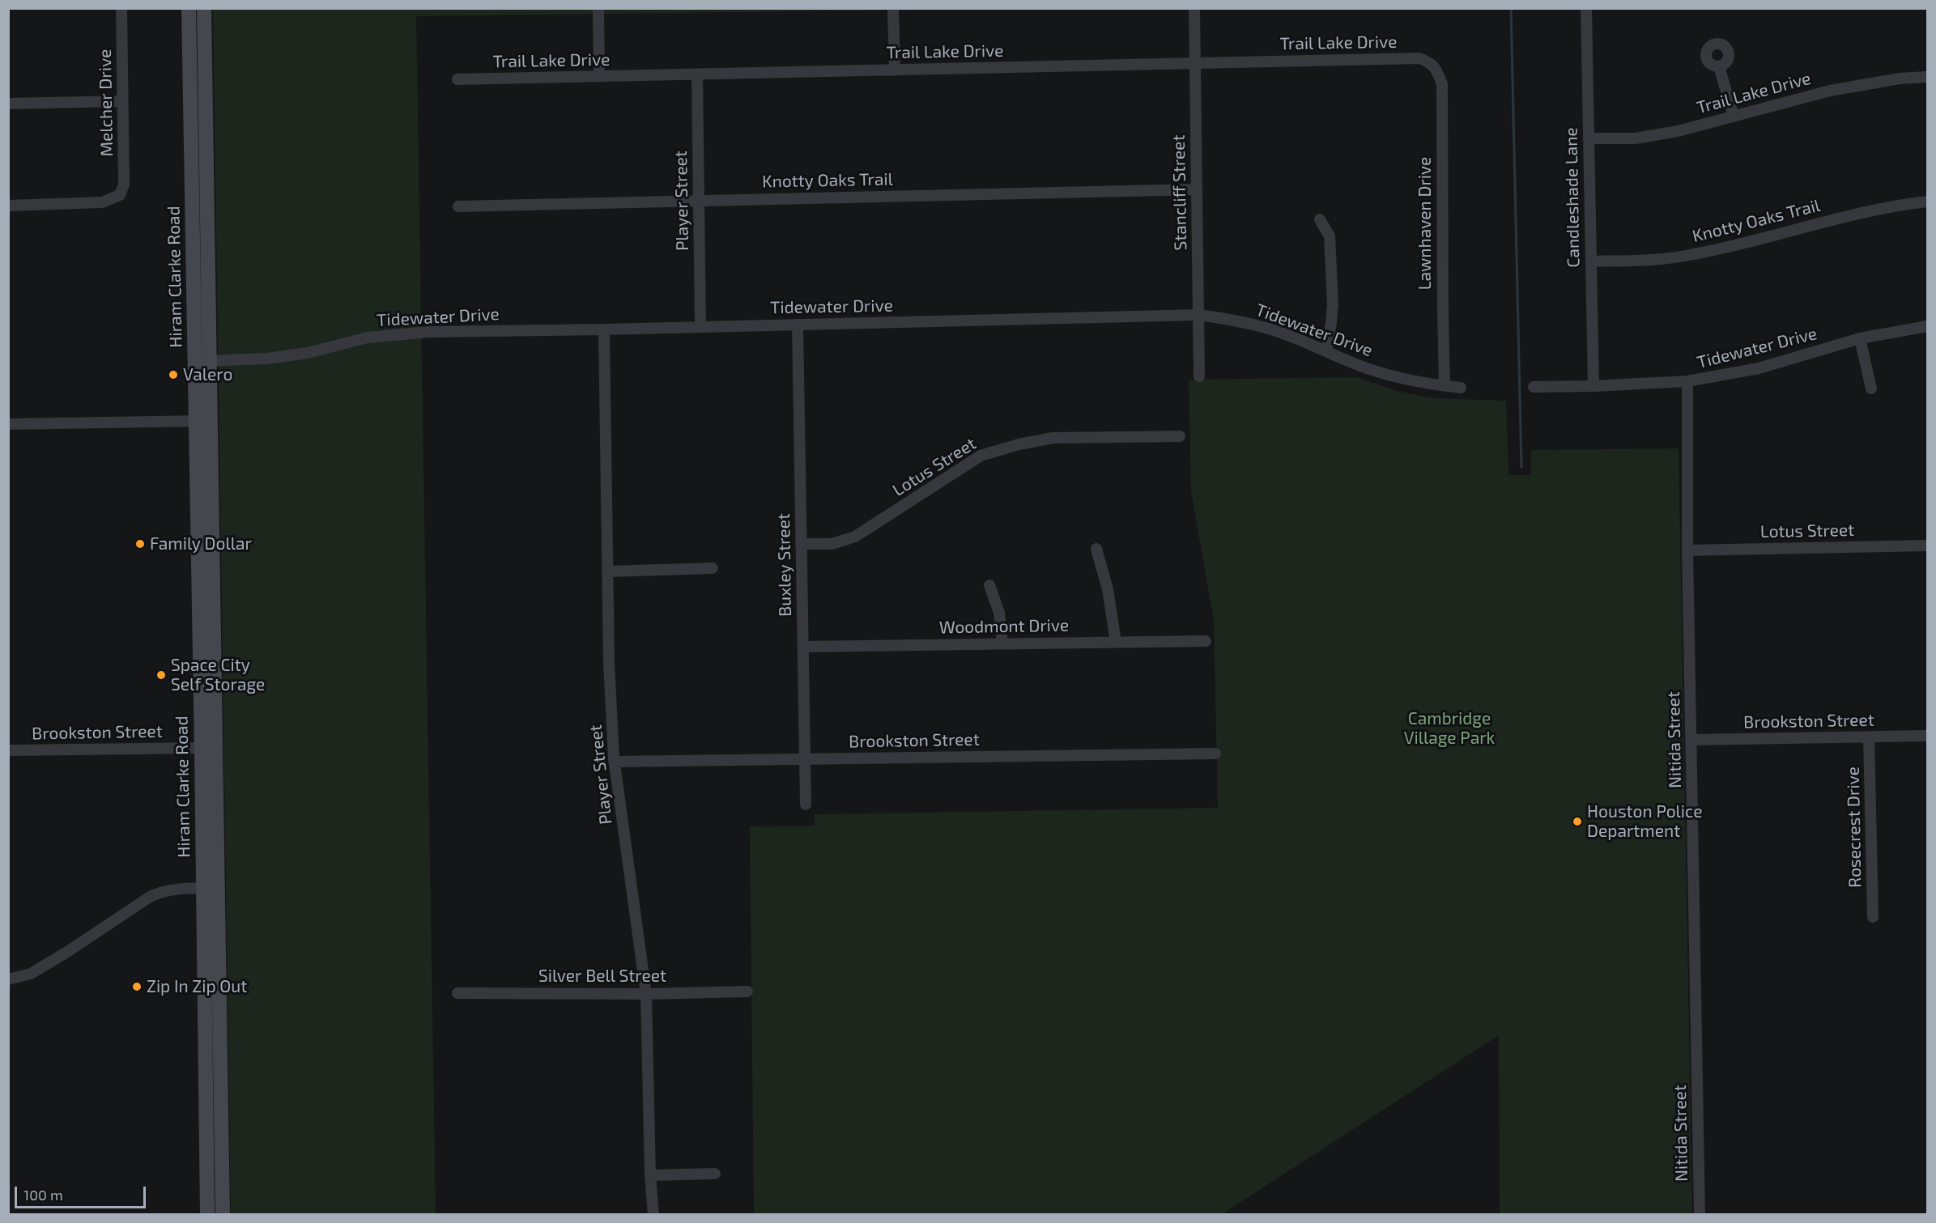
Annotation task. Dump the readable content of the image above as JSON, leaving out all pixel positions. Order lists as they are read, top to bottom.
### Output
{
  "streets": {
    "main road": ["Hiram Clarke Road"],
    "street": [
      "Trail Lake Drive",
      "Melcher Drive",
      "Knotty Oaks Trail",
      "Stancliff Street",
      "Candleshade Lane",
      "Player Street",
      "Lawnhaven Drive",
      "Tidewater Drive",
      "Lotus Street",
      "Buxley Street",
      "Woodmont Drive",
      "Brookston Street",
      "Nitida Street",
      "Rosecrest Drive",
      "Silver Bell Street"
    ]
  },
  "crossings": [
    ["Trail Lake Drive", "Stancliff Street"],
    ["Trail Lake Drive", "Candleshade Lane"],
    ["Trail Lake Drive", "Player Street"],
    ["Trail Lake Drive", "Lawnhaven Drive"],
    ["Knotty Oaks Trail", "Stancliff Street"],
    ["Knotty Oaks Trail", "Candleshade Lane"],
    ["Knotty Oaks Trail", "Player Street"],
    ["Stancliff Street", "Tidewater Drive"],
    ["Candleshade Lane", "Tidewater Drive"],
    ["Player Street", "Tidewater Drive"],
    ["Player Street", "Brookston Street"],
    ["Player Street", "Silver Bell Street"],
    ["Lawnhaven Drive", "Tidewater Drive"],
    ["Hiram Clarke Road", "Tidewater Drive"],
    ["Hiram Clarke Road", "Brookston Street"],
    ["Tidewater Drive", "Buxley Street"],
    ["Tidewater Drive", "Nitida Street"],
    ["Lotus Street", "Buxley Street"],
    ["Lotus Street", "Nitida Street"],
    ["Buxley Street", "Woodmont Drive"],
    ["Buxley Street", "Brookston Street"],
    ["Brookston Street", "Nitida Street"],
    ["Brookston Street", "Rosecrest Drive"]
  ],
  "parks": ["Cambridge Village Park"],
  "places": [
    "Valero",
    "Family Dollar",
    "Space City Self Storage",
    "Houston Police Department",
    "Zip In Zip Out"
  ],
  "scale_bar": "100 m"
}
